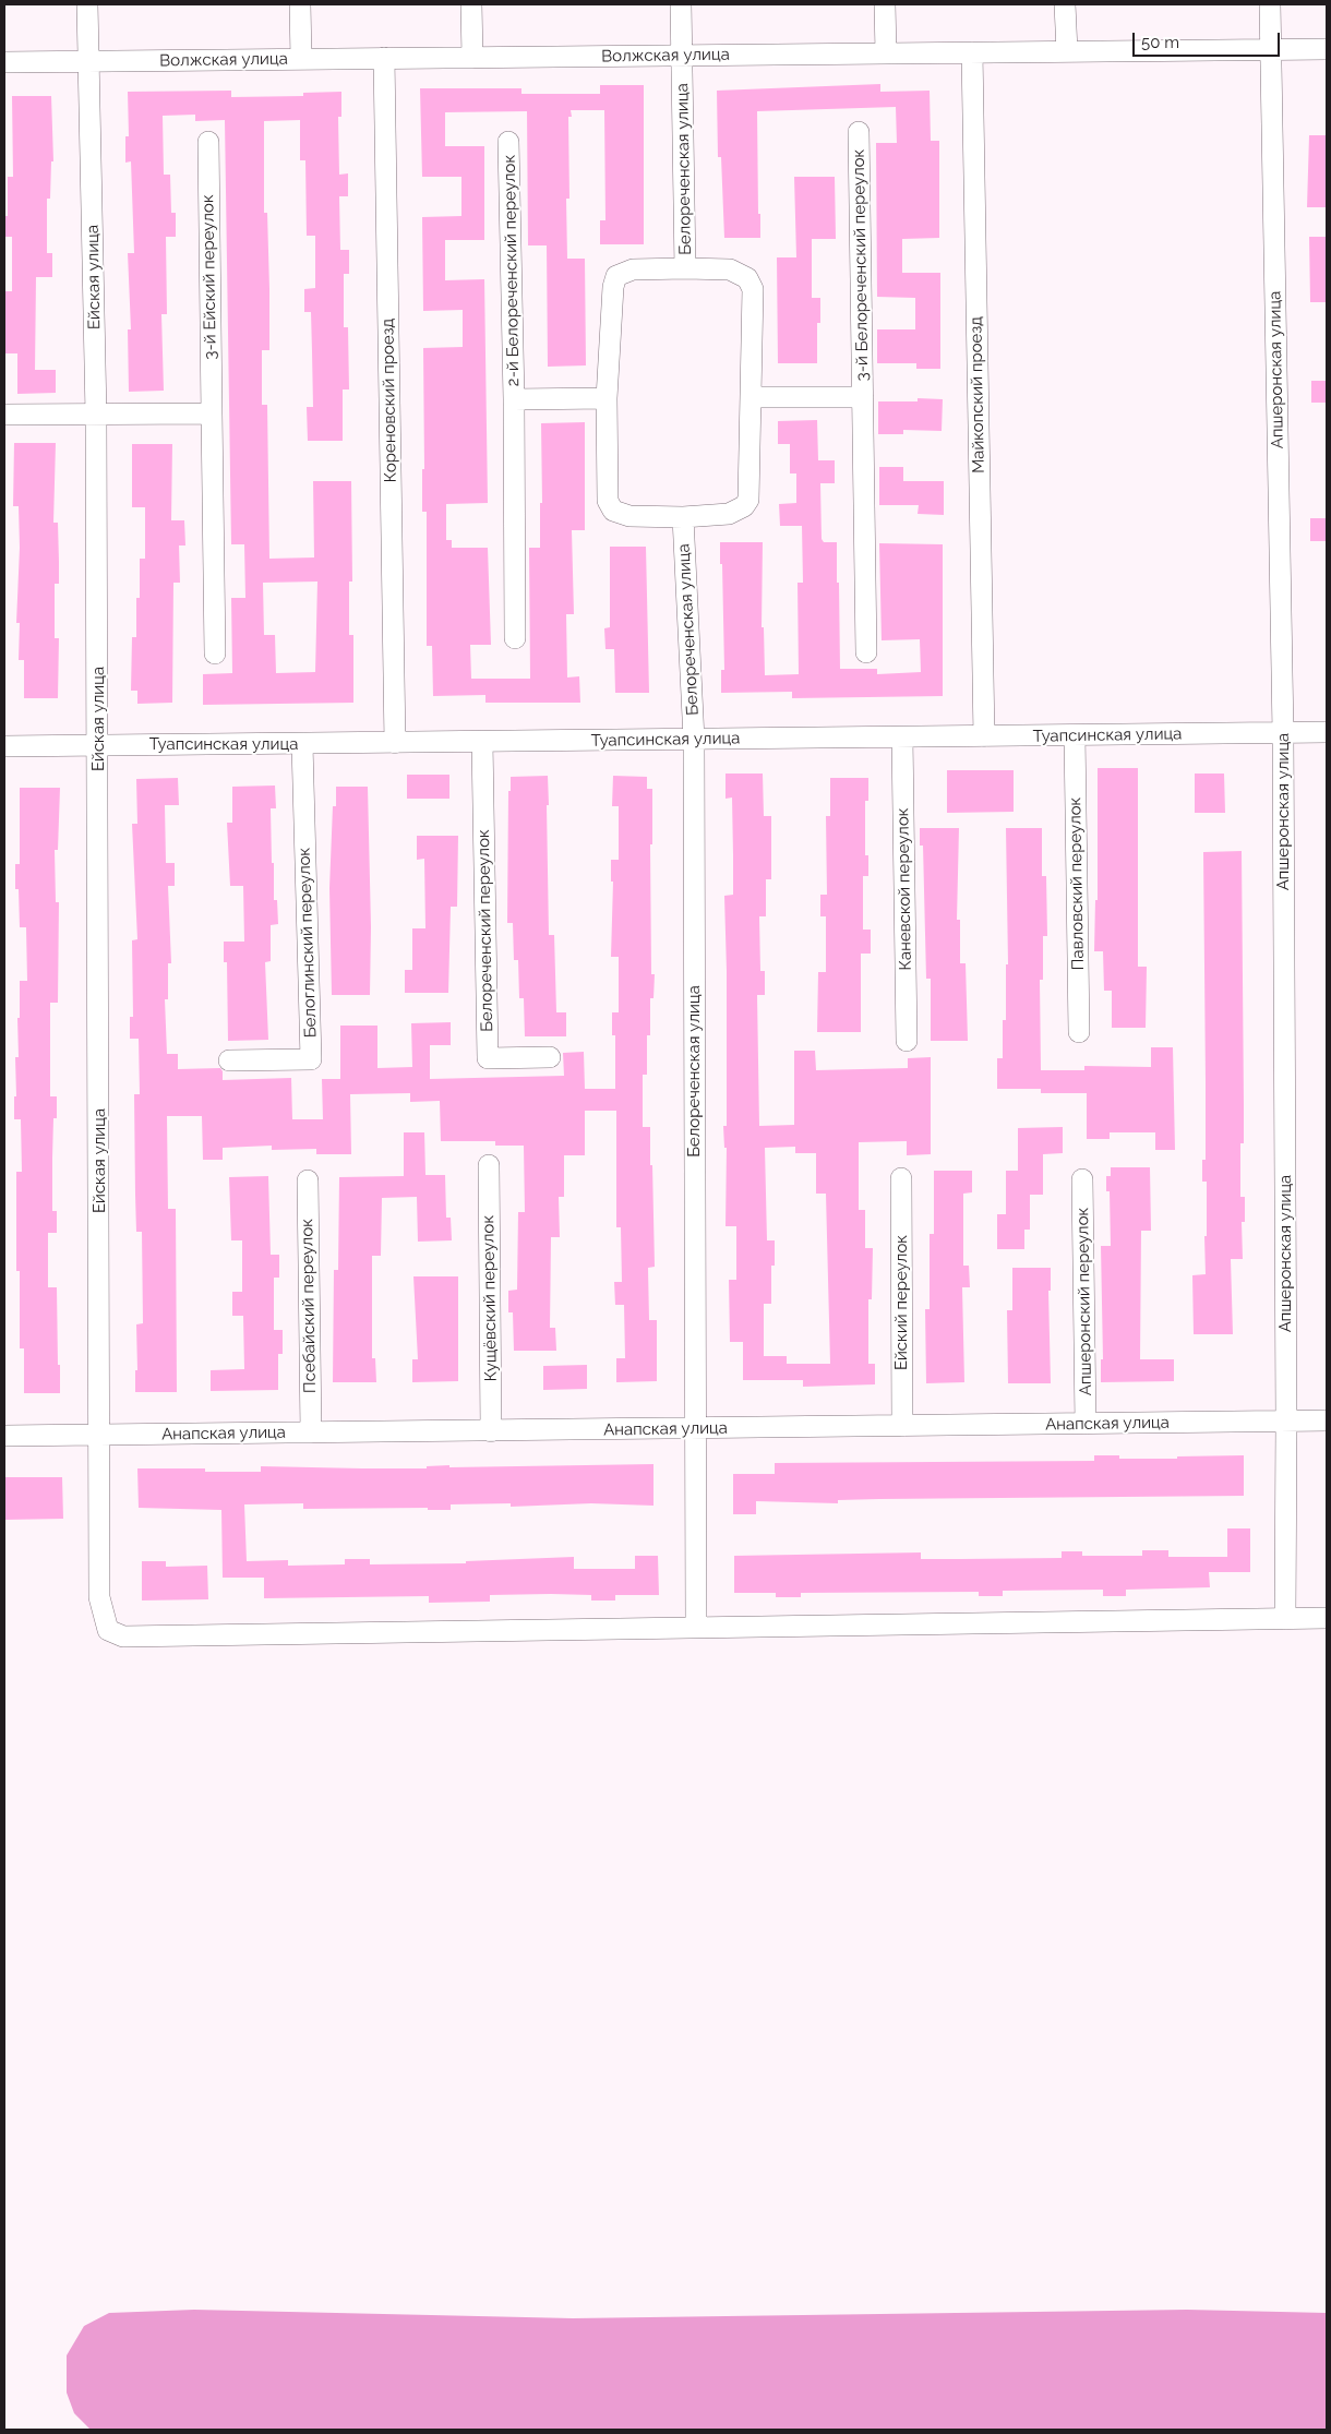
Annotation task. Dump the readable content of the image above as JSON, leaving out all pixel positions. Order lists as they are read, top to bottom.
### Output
{
  "streets": {
    "street": [
      "Волжская улица",
      "Белореченская улица",
      "3-й Белореченский переулок",
      "2-й Белореченский переулок",
      "Ейская улица",
      "3-й Ейский переулок",
      "Апшеронская улица",
      "Майкопский проезд",
      "Кореновский проезд",
      "Туапсинская улица",
      "Павловский переулок",
      "Каневской переулок",
      "Белореченский переулок",
      "Белоглинский переулок",
      "Кущёвский переулок",
      "Апшеронский переулок",
      "Ейский переулок",
      "Псебайский переулок",
      "Анапская улица"
    ]
  },
  "crossings": [
    ["Волжская улица", "Белореченская улица"],
    ["Волжская улица", "Ейская улица"],
    ["Волжская улица", "Апшеронская улица"],
    ["Волжская улица", "Майкопский проезд"],
    ["Волжская улица", "Кореновский проезд"],
    ["Белореченская улица", "3-й Белореченский переулок"],
    ["Белореченская улица", "2-й Белореченский переулок"],
    ["Белореченская улица", "Ейская улица"],
    ["Белореченская улица", "Туапсинская улица"],
    ["Белореченская улица", "Анапская улица"],
    ["Ейская улица", "Туапсинская улица"],
    ["Ейская улица", "Анапская улица"],
    ["Апшеронская улица", "Туапсинская улица"],
    ["Апшеронская улица", "Анапская улица"],
    ["Майкопский проезд", "Туапсинская улица"],
    ["Кореновский проезд", "Туапсинская улица"],
    ["Туапсинская улица", "Павловский переулок"],
    ["Туапсинская улица", "Каневской переулок"],
    ["Туапсинская улица", "Белореченский переулок"],
    ["Туапсинская улица", "Белоглинский переулок"],
    ["Кущёвский переулок", "Анапская улица"],
    ["Апшеронский переулок", "Анапская улица"],
    ["Ейский переулок", "Анапская улица"],
    ["Псебайский переулок", "Анапская улица"]
  ],
  "scale_bar": "50 m"
}
